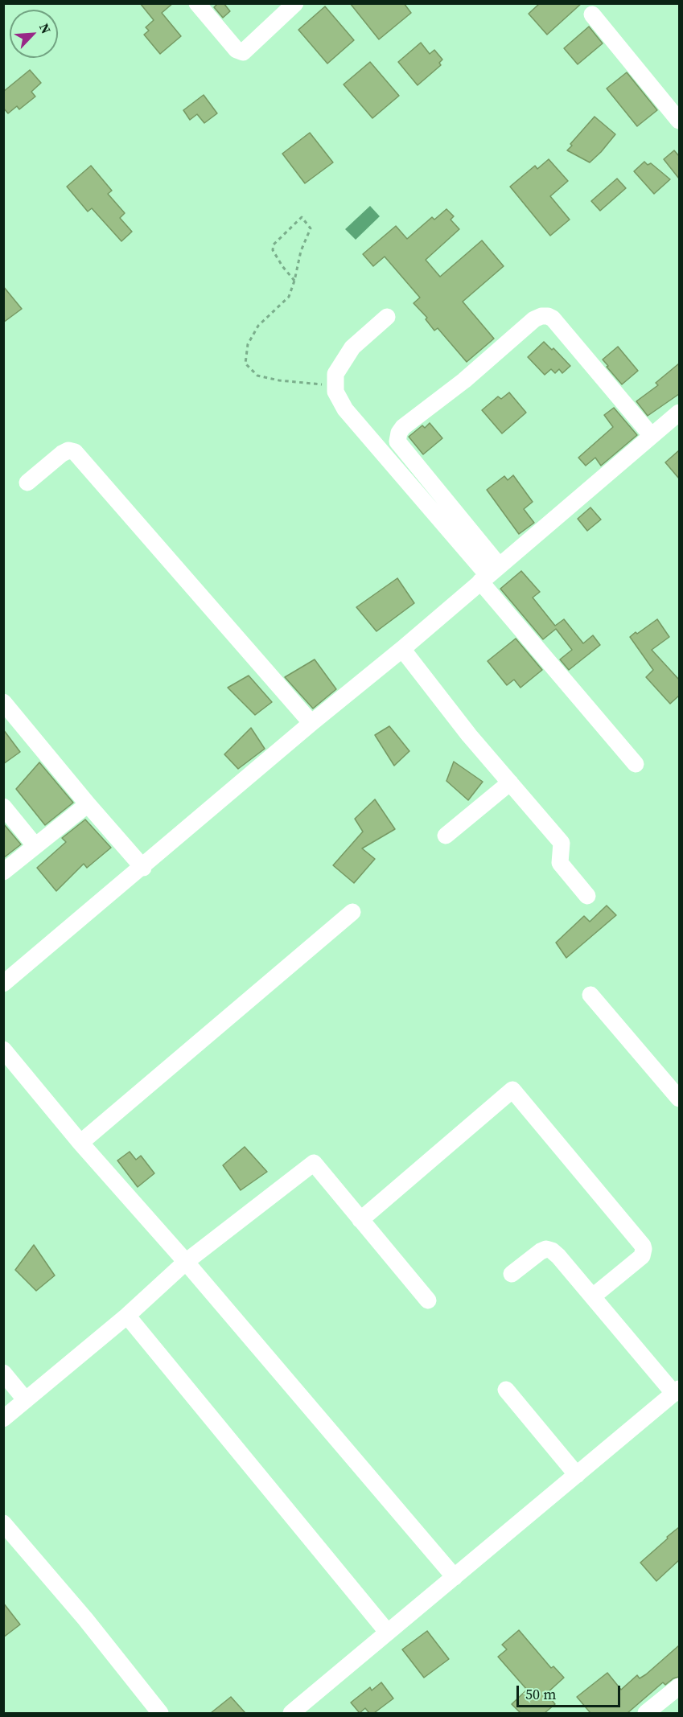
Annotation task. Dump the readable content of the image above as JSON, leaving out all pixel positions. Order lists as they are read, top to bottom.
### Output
{
  "scale_bar": "50 m",
  "north": "top right"
}
